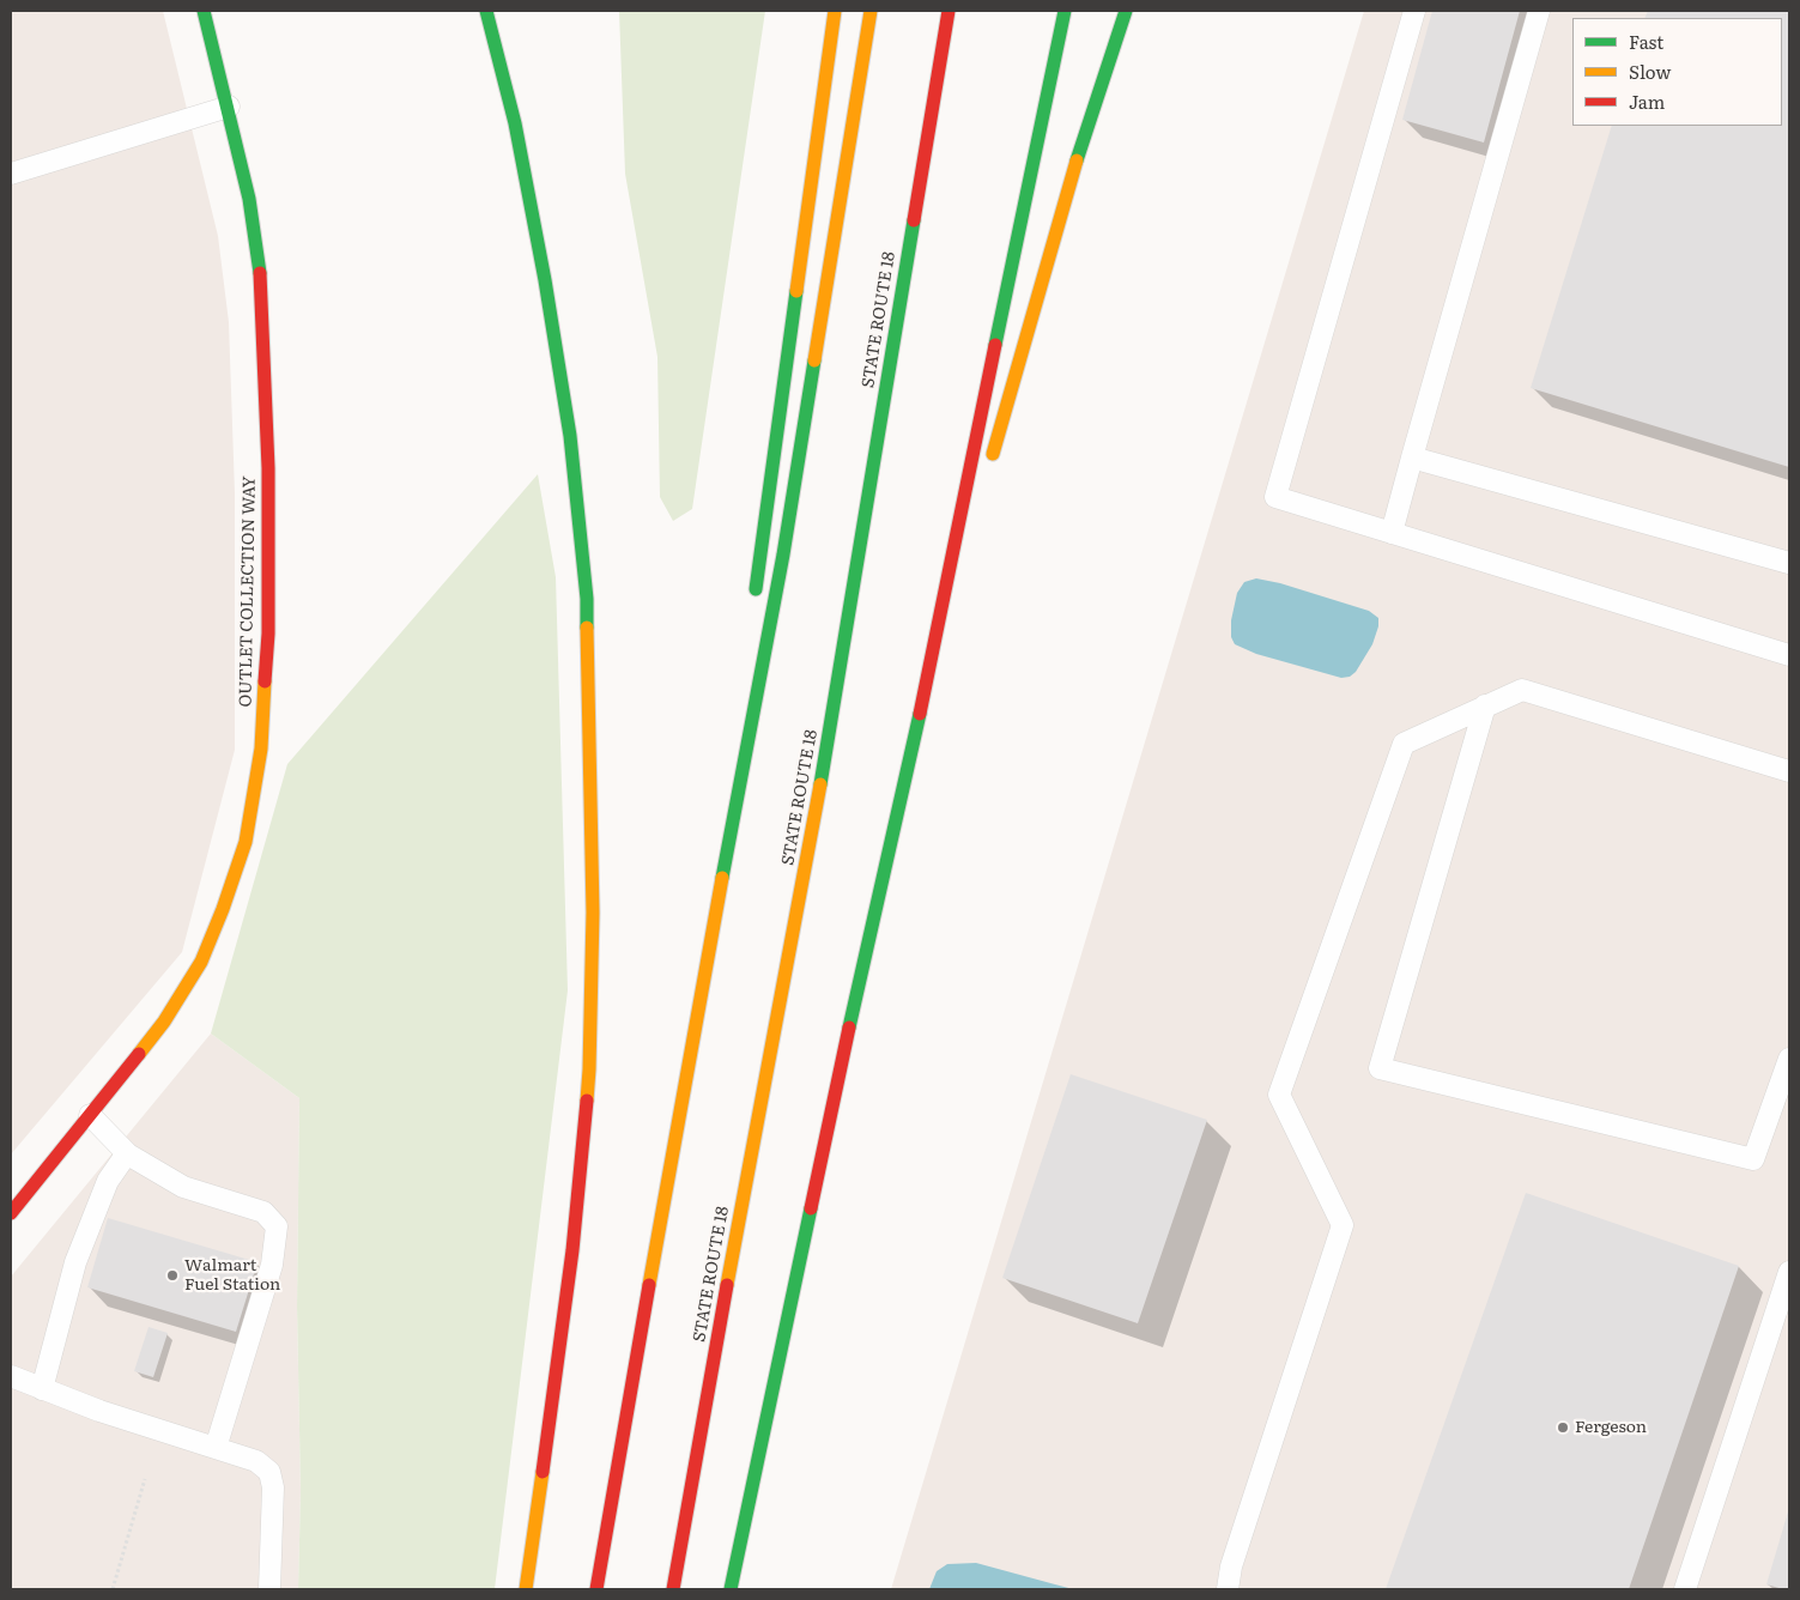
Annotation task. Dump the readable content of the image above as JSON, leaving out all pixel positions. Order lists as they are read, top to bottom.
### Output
{
  "streets": {
    "main road": ["STATE ROUTE 18", "OUTLET COLLECTION WAY"]
  },
  "places": ["Walmart Fuel Station", "Fergeson"],
  "legend": ["Fast", "Slow", "Jam"]
}
